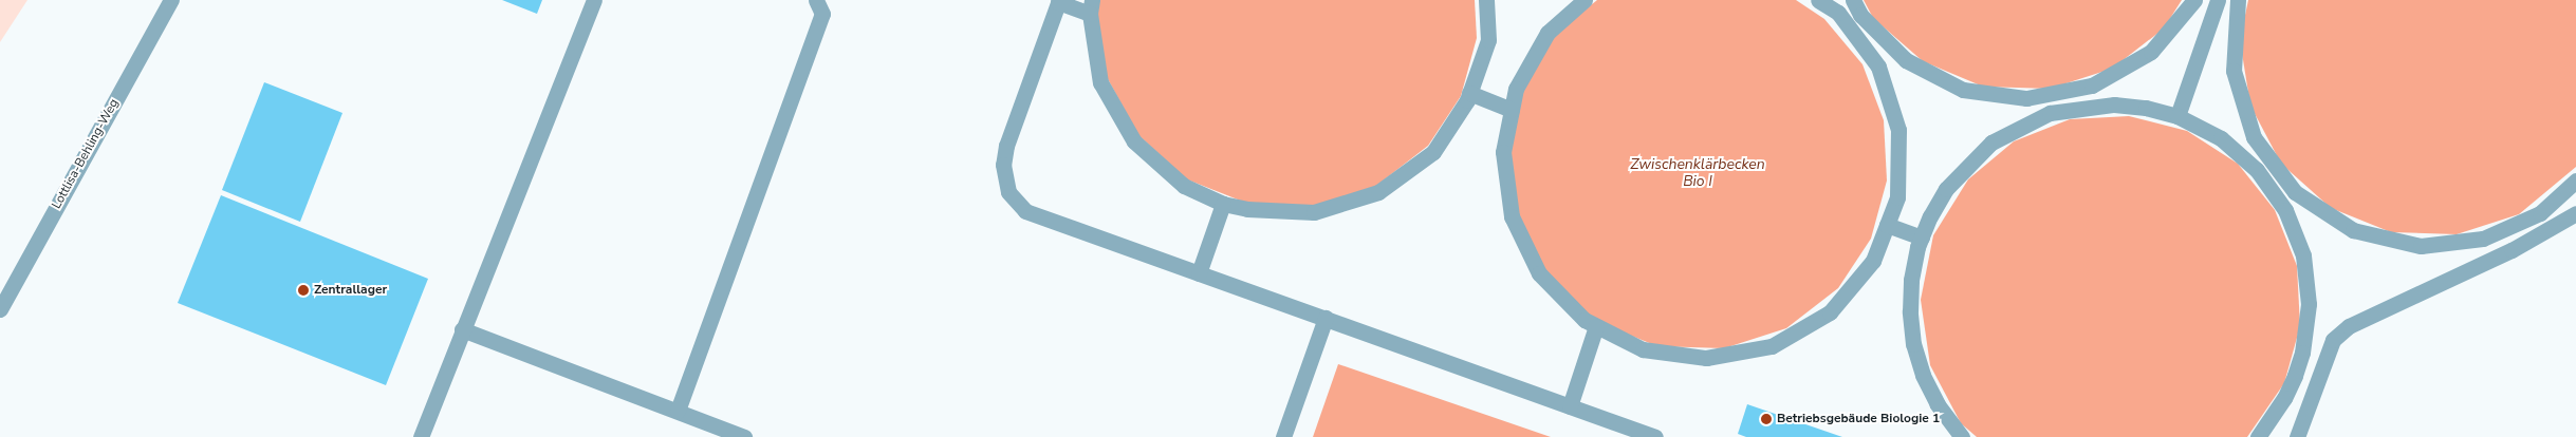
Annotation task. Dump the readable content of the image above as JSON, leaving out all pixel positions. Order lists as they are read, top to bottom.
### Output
{
  "streets": {
    "lane": ["Lottlisa-Behling-Weg"]
  },
  "water": ["Zwischenklärbecken Bio I"],
  "places": ["Zentrallager", "Betriebsgebäude Biologie 1"]
}
